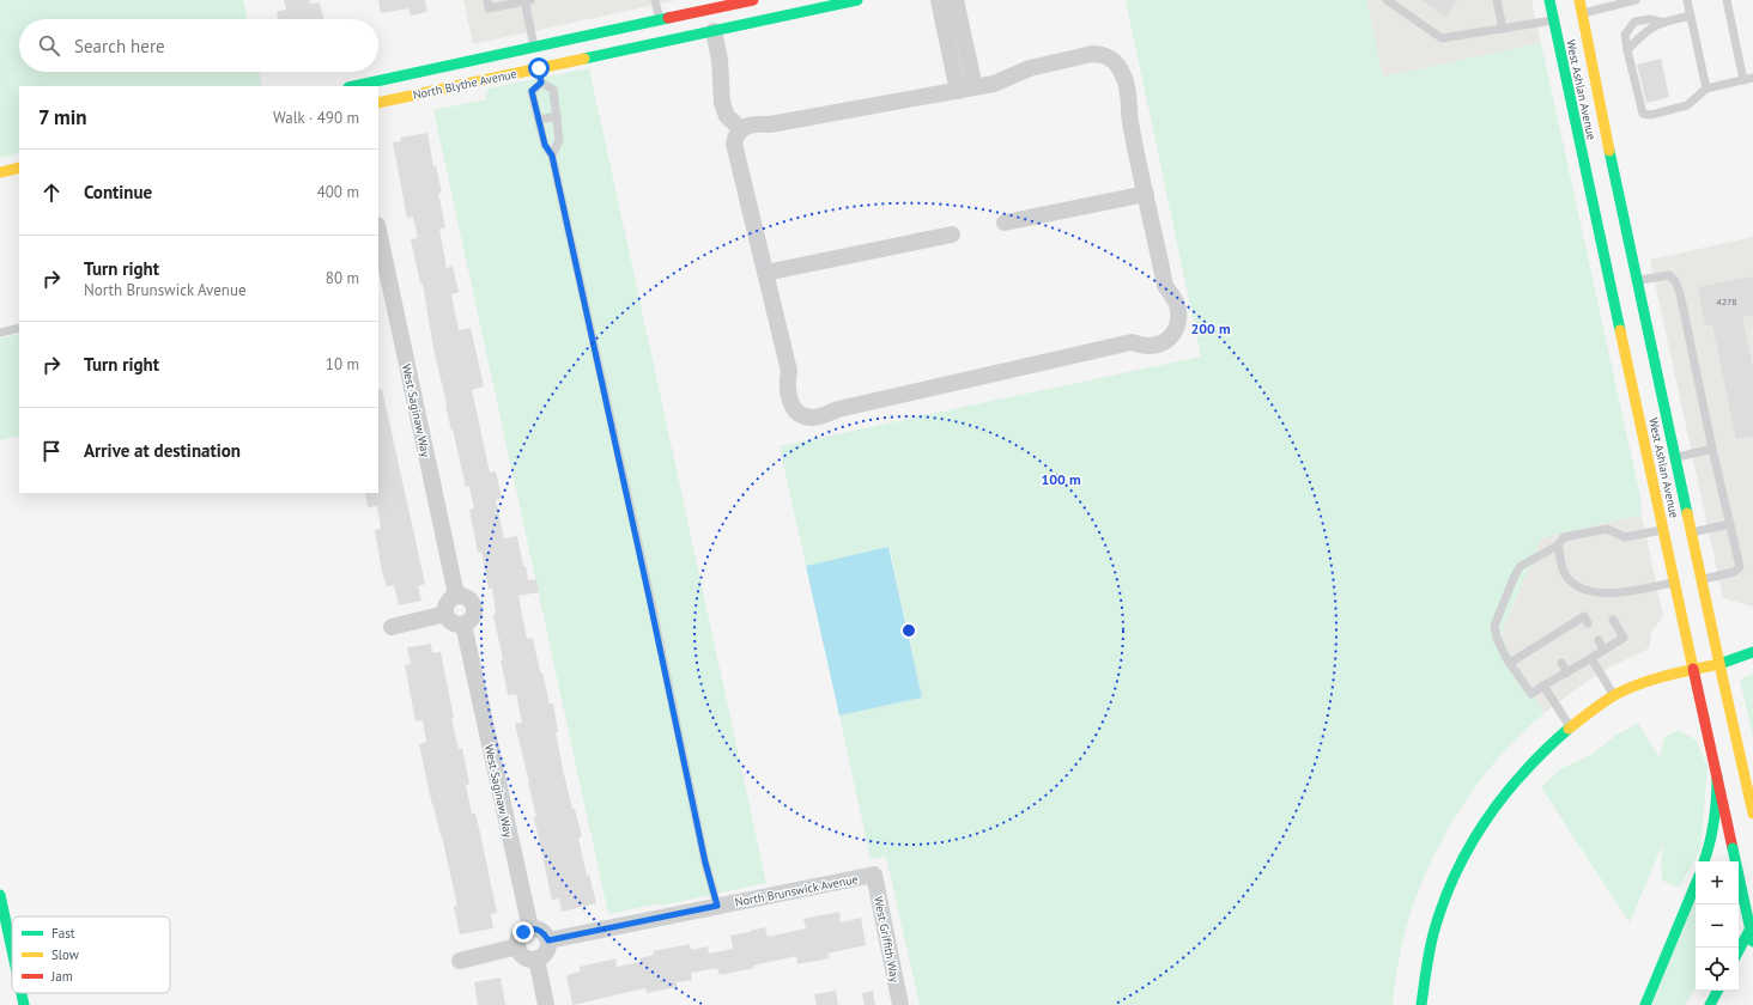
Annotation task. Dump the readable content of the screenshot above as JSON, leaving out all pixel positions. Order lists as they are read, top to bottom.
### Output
{
  "streets": {
    "main road": ["North Blythe Avenue", "West Ashlan Avenue"],
    "street": ["West Saginaw Way", "North Brunswick Avenue", "West Griffith Way"]
  },
  "crossings": [
    ["West Saginaw Way", "North Brunswick Avenue"],
    ["North Brunswick Avenue", "West Griffith Way"]
  ],
  "house_numbers": ["4278"],
  "legend": ["Fast", "Slow", "Jam"],
  "page": {
    "search": "Search here",
    "heading": ["7 min", "Walk · 490 m"],
    "list": [
      ["Continue", "400 m"],
      ["Turn right", "North Brunswick Avenue", "80 m"],
      ["Turn right", "10 m"],
      "Arrive at destination"
    ],
    "map_buttons": ["+", "−"]
  },
  "rings": ["200 m", "100 m"]
}
